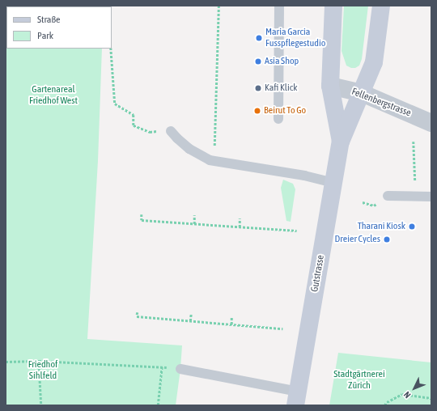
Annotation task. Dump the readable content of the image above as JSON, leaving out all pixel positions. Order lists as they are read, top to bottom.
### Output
{
  "streets": {
    "main road": ["Gutstrasse"],
    "street": ["Fellenbergstrasse"]
  },
  "crossings": [
    ["Fellenbergstrasse", "Gutstrasse"]
  ],
  "parks": ["Gartenareal Friedhof West", "Friedhof Sihlfeld", "Stadtgärtnerei Zürich"],
  "places": [
    "Maria Garcia Fusspflegestudio",
    "Asia Shop",
    "Kafi Klick",
    "Beirut To Go",
    "Tharani Kiosk",
    "Dreier Cycles"
  ],
  "legend": ["Straße", "Park"],
  "north": "bottom left"
}
